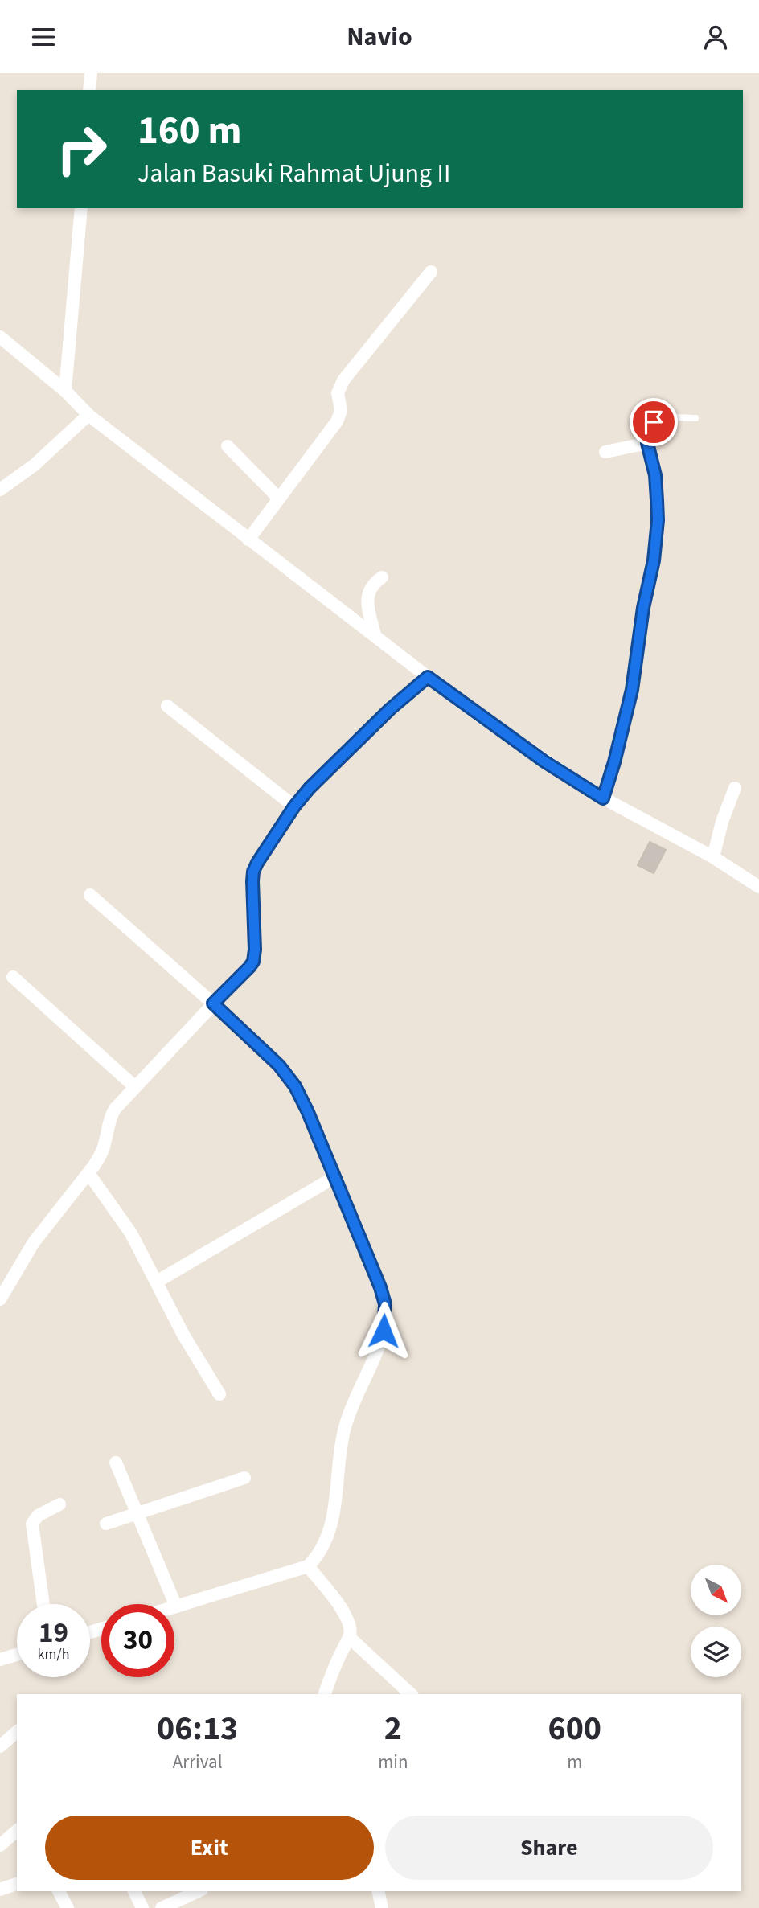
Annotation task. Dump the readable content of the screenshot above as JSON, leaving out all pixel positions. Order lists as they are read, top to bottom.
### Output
{
  "north": "bottom right",
  "page": {
    "header": "Navio",
    "turn": ["160 m", "Jalan Basuki Rahmat Ujung II"],
    "speed": "19 km/h",
    "limit": "30",
    "eta": [
      "06:13",
      "Arrival",
      "2",
      "min",
      "600",
      "m"
    ],
    "buttons": ["Exit", "Share"]
  }
}
